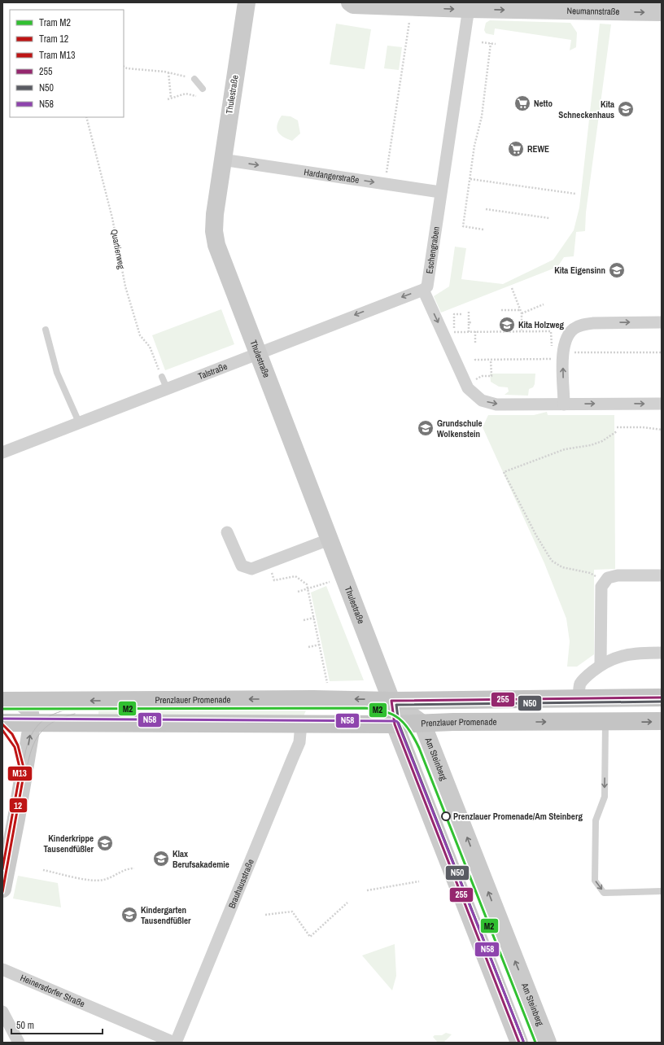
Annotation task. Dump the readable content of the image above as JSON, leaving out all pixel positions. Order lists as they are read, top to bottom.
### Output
{
  "streets": {
    "main road": ["Prenzlauer Promenade"],
    "street": [
      "Neumannstraße",
      "Thulestraße",
      "Hardangerstraße",
      "Eschengraben",
      "Talstraße",
      "Am Steinberg",
      "Brauhausstraße",
      "Heinersdorfer Straße"
    ],
    "path": ["Quartierweg"]
  },
  "crossings": [
    ["Neumannstraße", "Eschengraben"],
    ["Thulestraße", "Hardangerstraße"],
    ["Thulestraße", "Talstraße"],
    ["Thulestraße", "Prenzlauer Promenade"],
    ["Hardangerstraße", "Eschengraben"],
    ["Quartierweg", "Talstraße"],
    ["Eschengraben", "Talstraße"],
    ["Prenzlauer Promenade", "Am Steinberg"],
    ["Prenzlauer Promenade", "Brauhausstraße"],
    ["Brauhausstraße", "Heinersdorfer Straße"]
  ],
  "one_way": ["Neumannstraße", "Hardangerstraße", "Talstraße"],
  "places": {
    "supermarket": ["Netto", "REWE"],
    "school or university": [
      "Kita Schneckenhaus",
      "Kita Eigensinn",
      "Kita Holzweg",
      "Grundschule Wolkenstein",
      "Kinderkrippe Tausendfüßler",
      "Klax Berufsakademie",
      "Kindergarten Tausendfüßler"
    ],
    "other": ["Prenzlauer Promenade/Am Steinberg"]
  },
  "lines": [
    "transit line 255",
    "transit line N50",
    "tram line M2",
    "transit line N58",
    "tram line 12",
    "tram line M13"
  ],
  "legend": [
    "Tram M2",
    "Tram 12",
    "Tram M13",
    "255",
    "N50",
    "N58"
  ],
  "scale_bar": "50 m"
}
